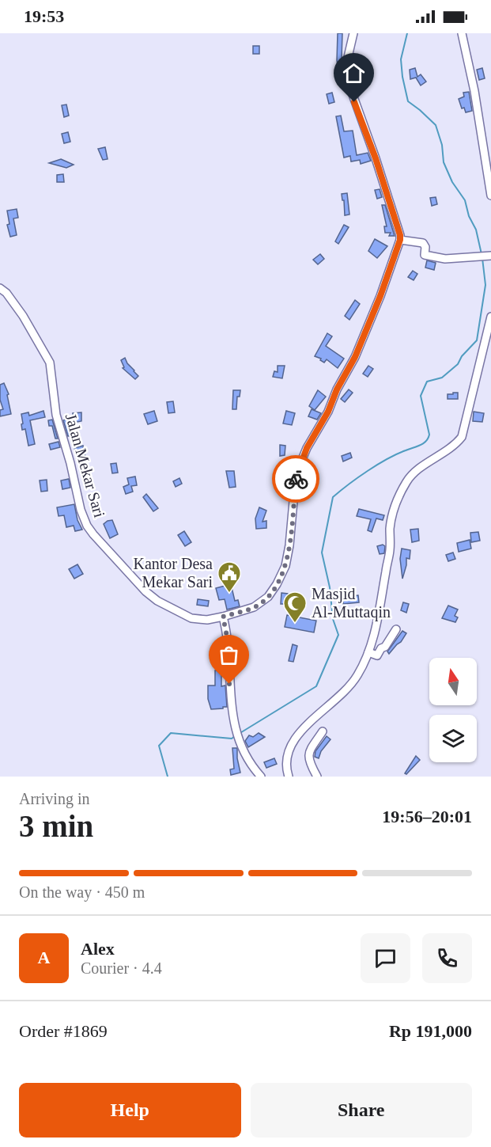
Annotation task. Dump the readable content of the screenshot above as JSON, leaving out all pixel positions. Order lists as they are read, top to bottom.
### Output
{
  "streets": {
    "street": ["Jalan Mekar Sari"]
  },
  "places": {
    "public building": ["Kantor Desa Mekar Sari"],
    "mosque": ["Masjid Al-Muttaqin"]
  },
  "north": "top",
  "page": {
    "status": "19:53",
    "heading": ["3 min", "Arriving in", "19:56–20:01"],
    "panel": [
      "Alex",
      "Courier · 4.4",
      "Order #1869",
      "Rp 191,000"
    ],
    "bar": "On the way · 450 m",
    "round": "A",
    "buttons": ["Help", "Share"]
  }
}
